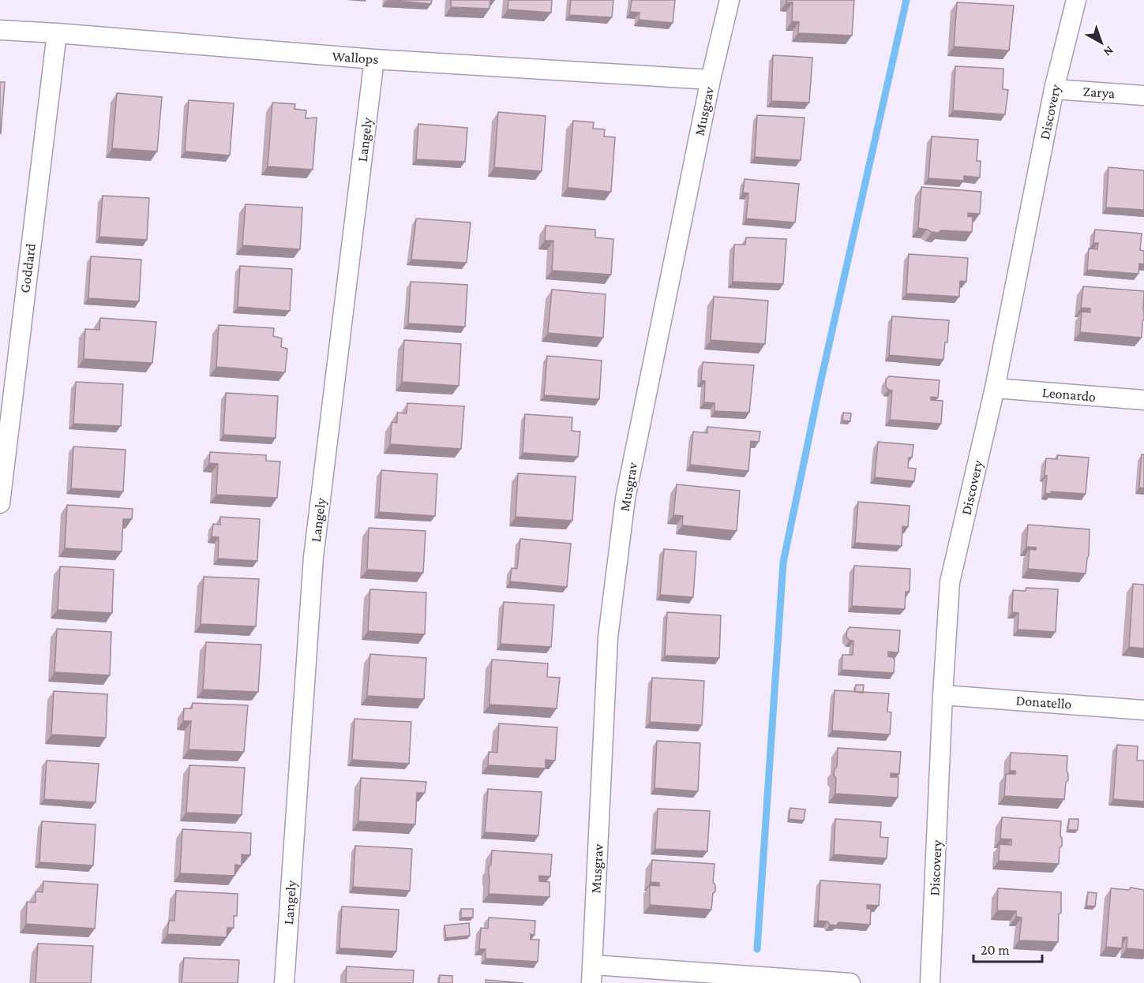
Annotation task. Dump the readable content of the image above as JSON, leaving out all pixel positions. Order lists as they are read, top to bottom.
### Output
{
  "streets": {
    "street": [
      "Wallops",
      "Zarya",
      "Musgrav",
      "Discovery",
      "Langely",
      "Goddard",
      "Leonardo",
      "Donatello"
    ]
  },
  "crossings": [
    ["Wallops", "Musgrav"],
    ["Wallops", "Langely"],
    ["Wallops", "Goddard"],
    ["Zarya", "Discovery"],
    ["Discovery", "Leonardo"],
    ["Discovery", "Donatello"]
  ],
  "scale_bar": "20 m",
  "north": "bottom right"
}
